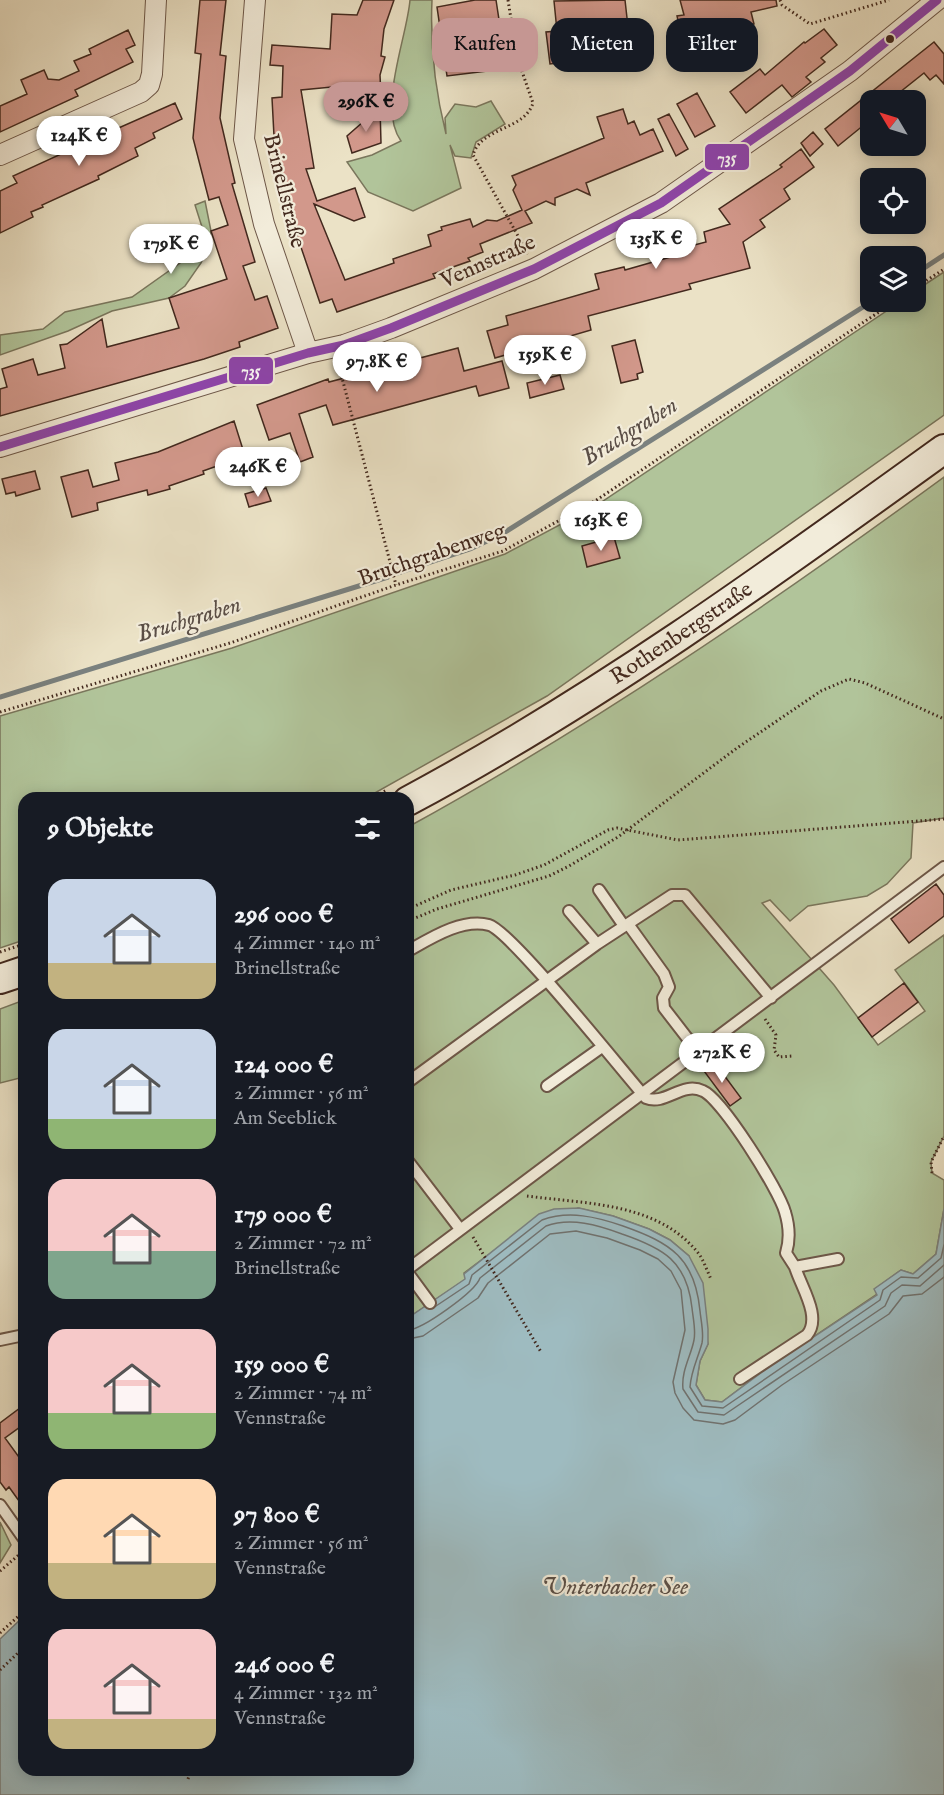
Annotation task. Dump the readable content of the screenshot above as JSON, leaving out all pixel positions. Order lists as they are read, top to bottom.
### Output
{
  "streets": {
    "main road": ["Rothenbergstraße"],
    "street": ["Brinellstraße", "Vennstraße"],
    "path": ["Bruchgrabenweg"]
  },
  "crossings": [
    ["Brinellstraße", "Vennstraße"]
  ],
  "water": ["Bruchgraben", "Unterbacher See"],
  "lines": ["transit line 735"],
  "north": "top left",
  "page": {
    "chip": ["Kaufen", "Mieten", "Filter"],
    "price": [
      "296K €",
      "124K €",
      "135K €",
      "179K €",
      "159K €",
      "97.8K €",
      "246K €",
      "163K €",
      "272K €"
    ],
    "heading": "9 Objekte",
    "list": [
      {
        "name": "296 000 €",
        "note": "4 Zimmer · 140 m² · Brinellstraße"
      },
      {
        "name": "124 000 €",
        "note": "2 Zimmer · 56 m² · Am Seeblick"
      },
      {
        "name": "179 000 €",
        "note": "2 Zimmer · 72 m² · Brinellstraße"
      },
      {
        "name": "159 000 €",
        "note": "2 Zimmer · 74 m² · Vennstraße"
      },
      {
        "name": "97 800 €",
        "note": "2 Zimmer · 56 m² · Vennstraße"
      },
      {
        "name": "246 000 €",
        "note": "4 Zimmer · 132 m² · Vennstraße"
      }
    ]
  }
}
